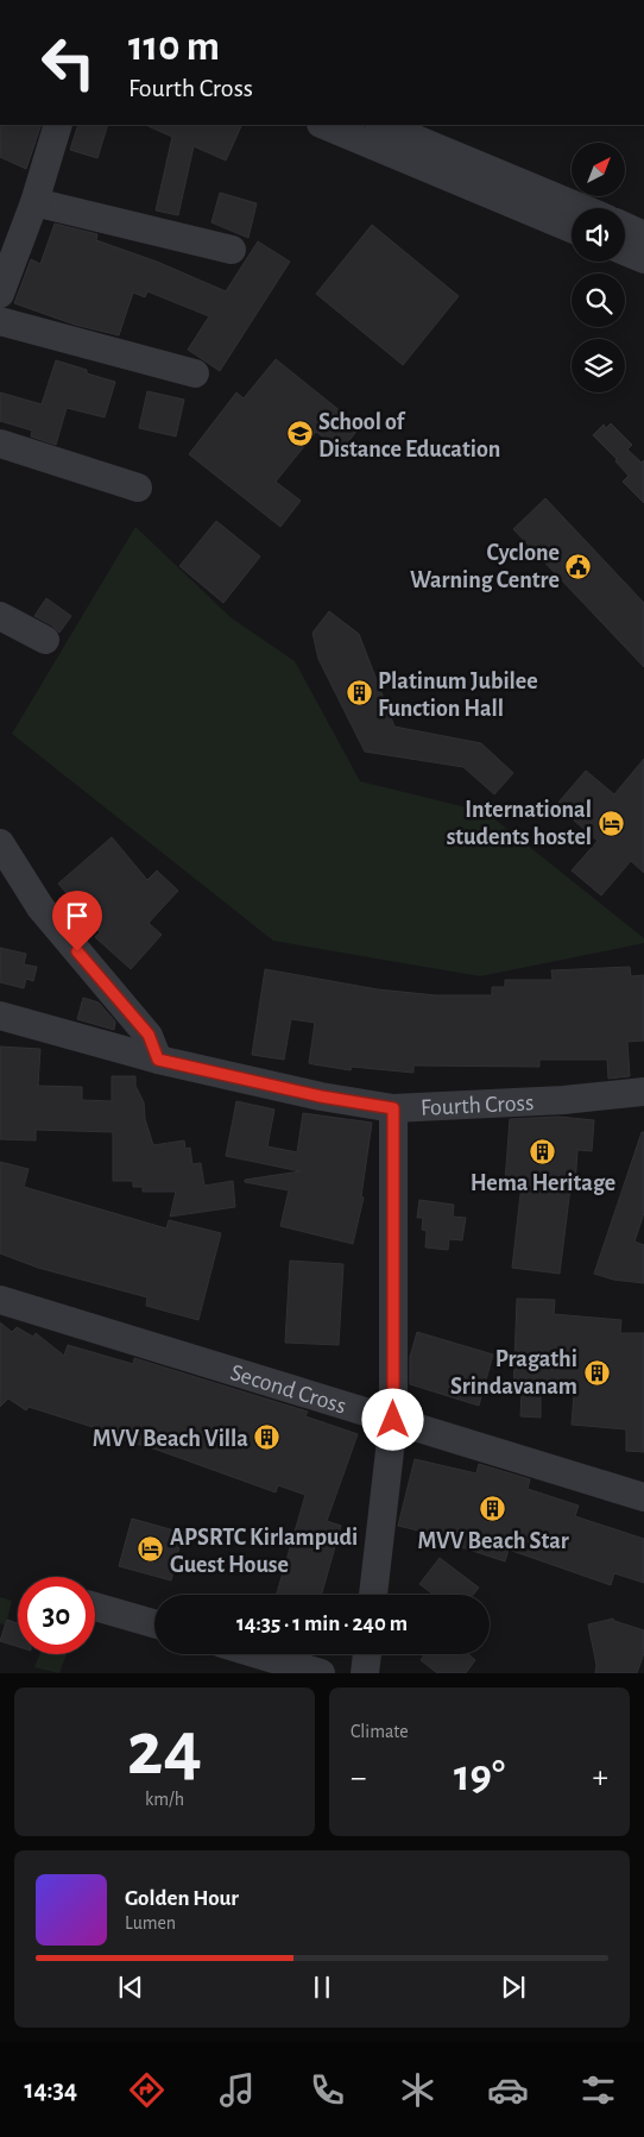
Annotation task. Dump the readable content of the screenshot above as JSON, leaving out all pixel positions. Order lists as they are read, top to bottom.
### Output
{
  "streets": {
    "street": ["Fourth Cross", "Second Cross"]
  },
  "places": {
    "school or university": ["School of Distance Education"],
    "public building": ["Cyclone Warning Centre"],
    "building": [
      "Platinum Jubilee Function Hall",
      "Hema Heritage",
      "Pragathi Srindavanam",
      "MVV Beach Villa",
      "MVV Beach Star"
    ],
    "hotel": ["International students hostel", "APSRTC Kirlampudi Guest House"]
  },
  "north": "top right",
  "page": {
    "turn": ["110 m", "Fourth Cross"],
    "limit": "30",
    "trip": "14:35 · 1 min · 240 m",
    "tile": [
      ["24", "km/h"],
      "Climate"
    ],
    "heat": ["−", "19°", "+"],
    "song": ["Golden Hour", "Lumen"],
    "tabs": "14:34"
  }
}
